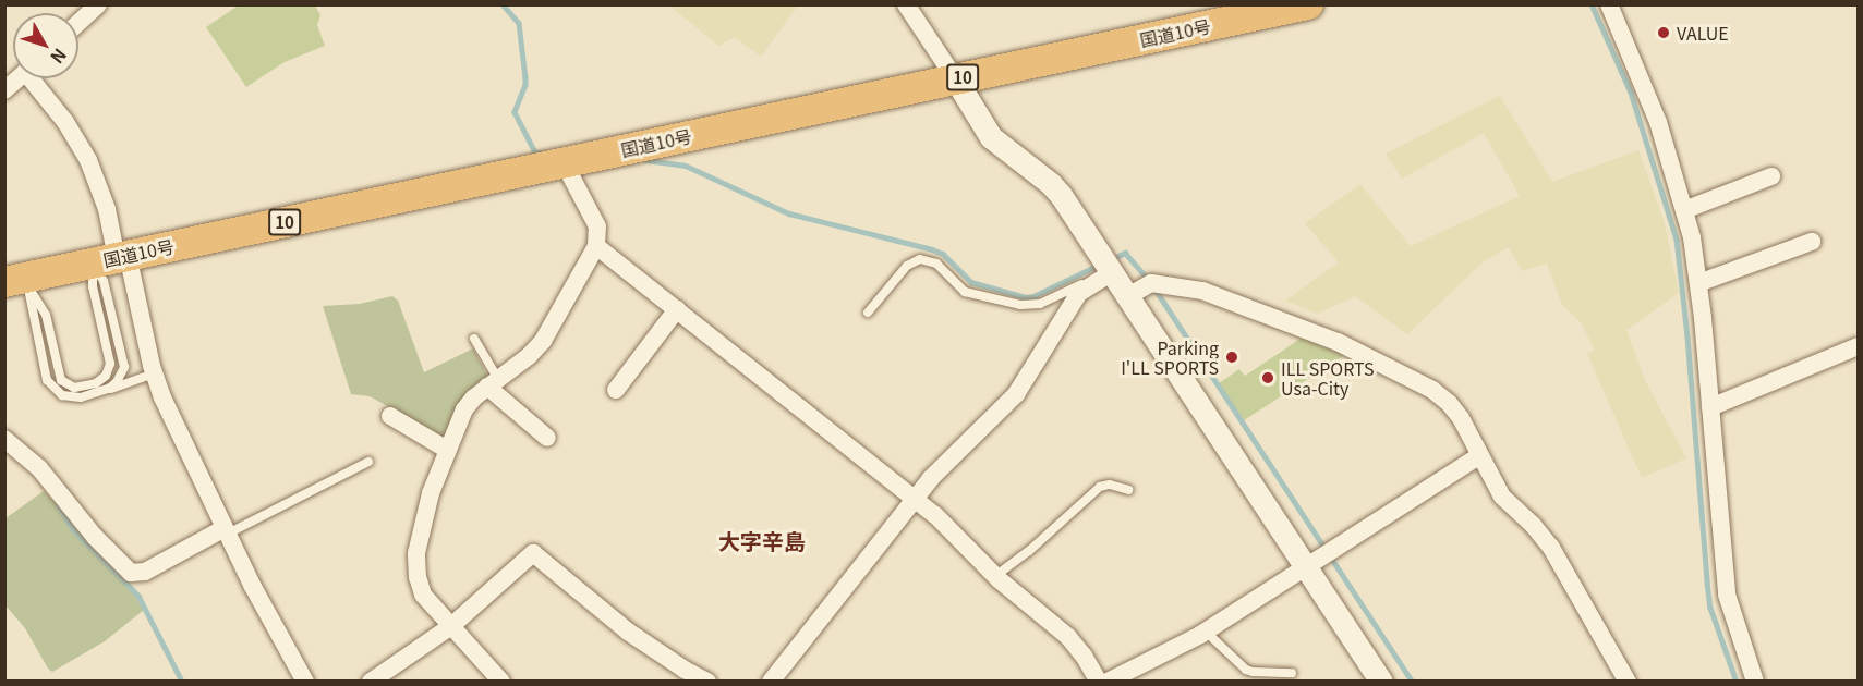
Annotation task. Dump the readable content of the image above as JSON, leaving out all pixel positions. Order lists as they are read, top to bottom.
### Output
{
  "streets": {
    "highway": ["国道10号", "10"]
  },
  "districts": ["大字辛島"],
  "places": ["VALUE", "Parking I'LL SPORTS", "ILL SPORTS Usa-City"],
  "north": "bottom right"
}
